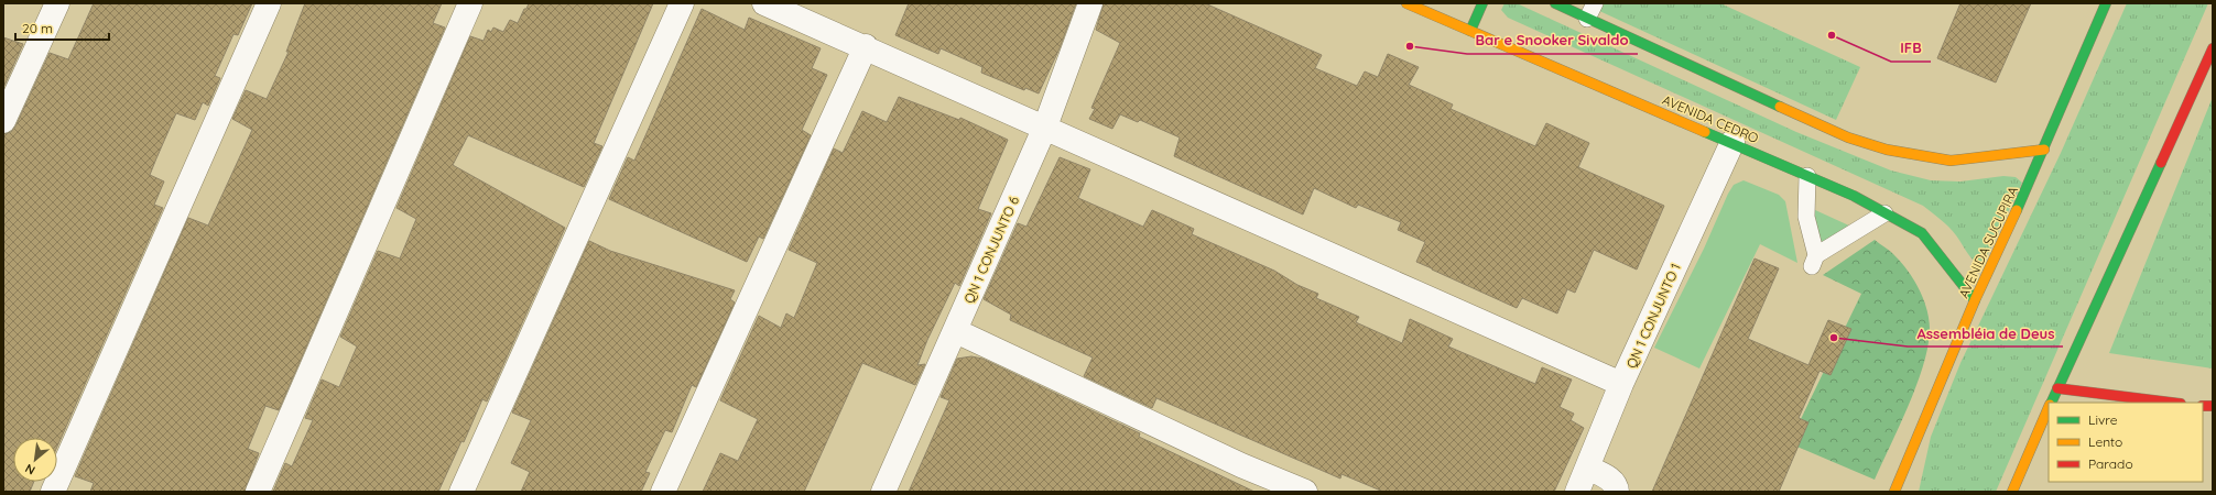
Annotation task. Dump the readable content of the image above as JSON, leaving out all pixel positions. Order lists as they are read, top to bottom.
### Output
{
  "streets": {
    "street": [
      "AVENIDA CEDRO",
      "AVENIDA SUCUPIRA",
      "QN 1 CONJUNTO 6",
      "QN 1 CONJUNTO 1"
    ]
  },
  "crossings": [
    ["AVENIDA CEDRO", "AVENIDA SUCUPIRA"],
    ["AVENIDA CEDRO", "QN 1 CONJUNTO 1"]
  ],
  "places": ["IFB", "Bar e Snooker Sivaldo", "Assembléia de Deus"],
  "legend": ["Livre", "Lento", "Parado"],
  "scale_bar": "20 m",
  "north": "bottom left"
}
